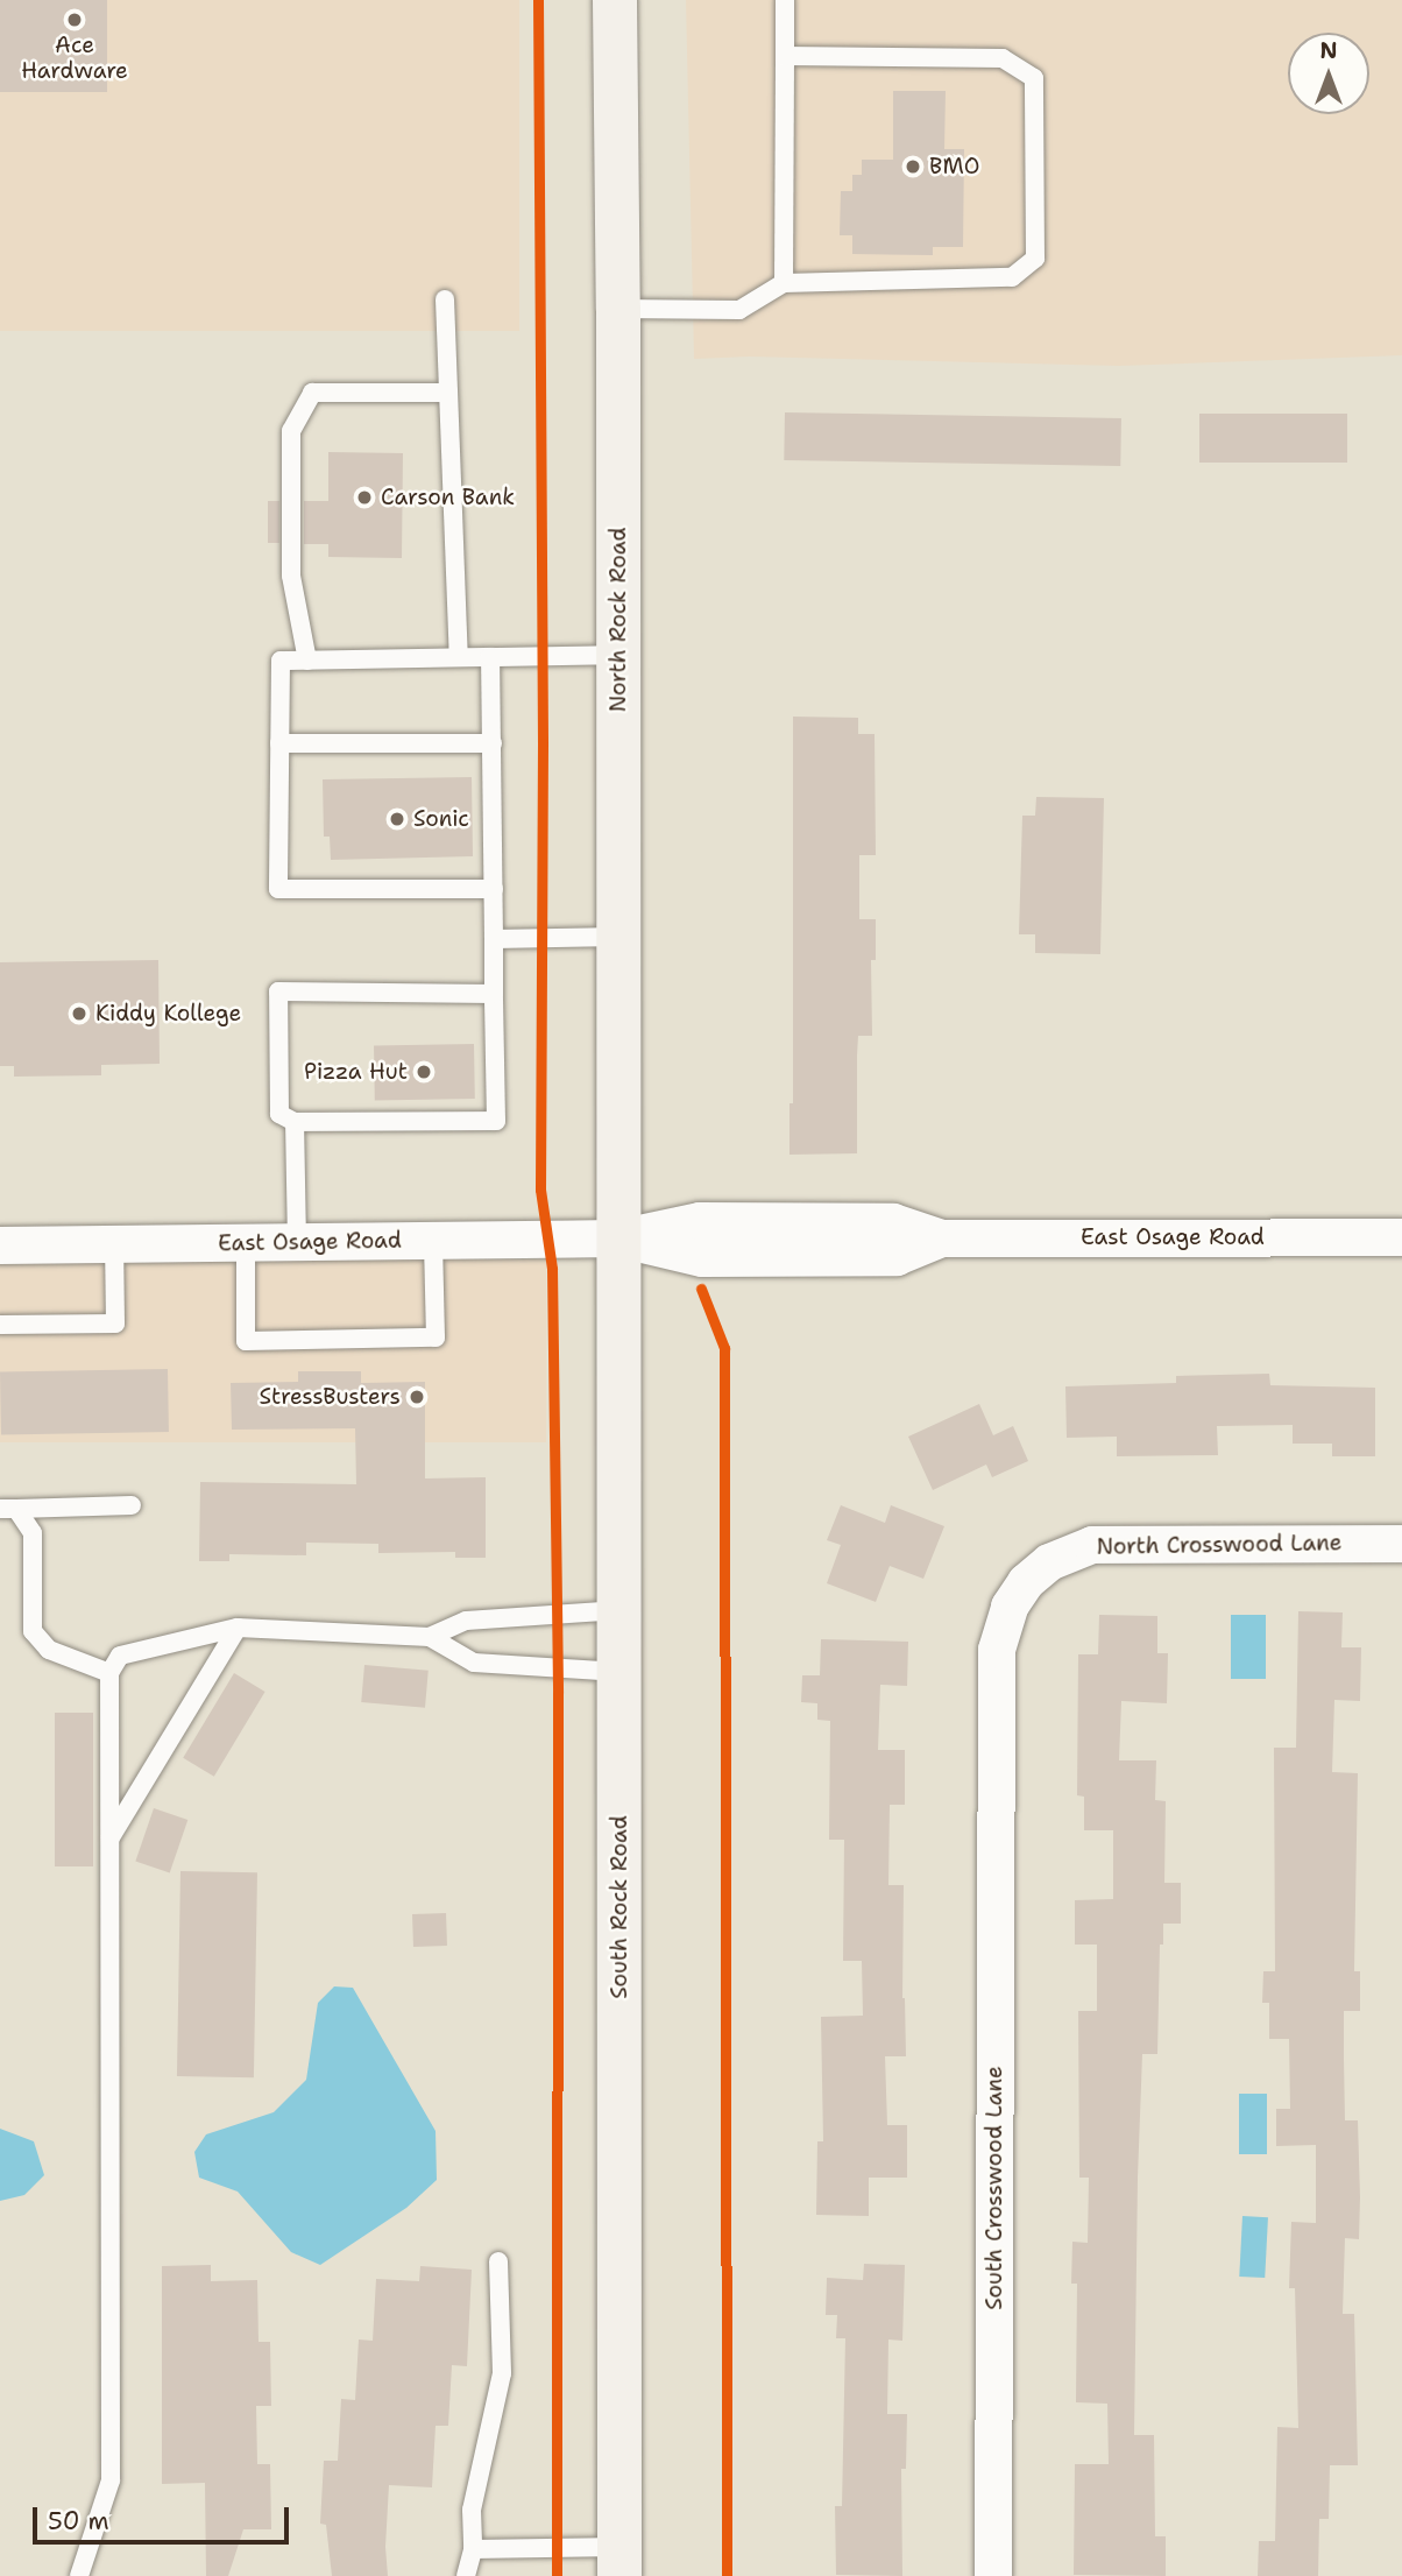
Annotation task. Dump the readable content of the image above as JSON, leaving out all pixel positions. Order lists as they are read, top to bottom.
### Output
{
  "streets": {
    "main road": ["North Rock Road", "South Rock Road"],
    "street": ["East Osage Road", "North Crosswood Lane", "South Crosswood Lane"]
  },
  "crossings": [
    ["North Rock Road", "East Osage Road"],
    ["North Rock Road", "South Rock Road"],
    ["East Osage Road", "South Rock Road"],
    ["North Crosswood Lane", "South Crosswood Lane"]
  ],
  "places": [
    "Ace Hardware",
    "BMO",
    "Carson Bank",
    "Sonic",
    "Kiddy Kollege",
    "Pizza Hut",
    "StressBusters"
  ],
  "scale_bar": "50 m",
  "north": "top"
}
